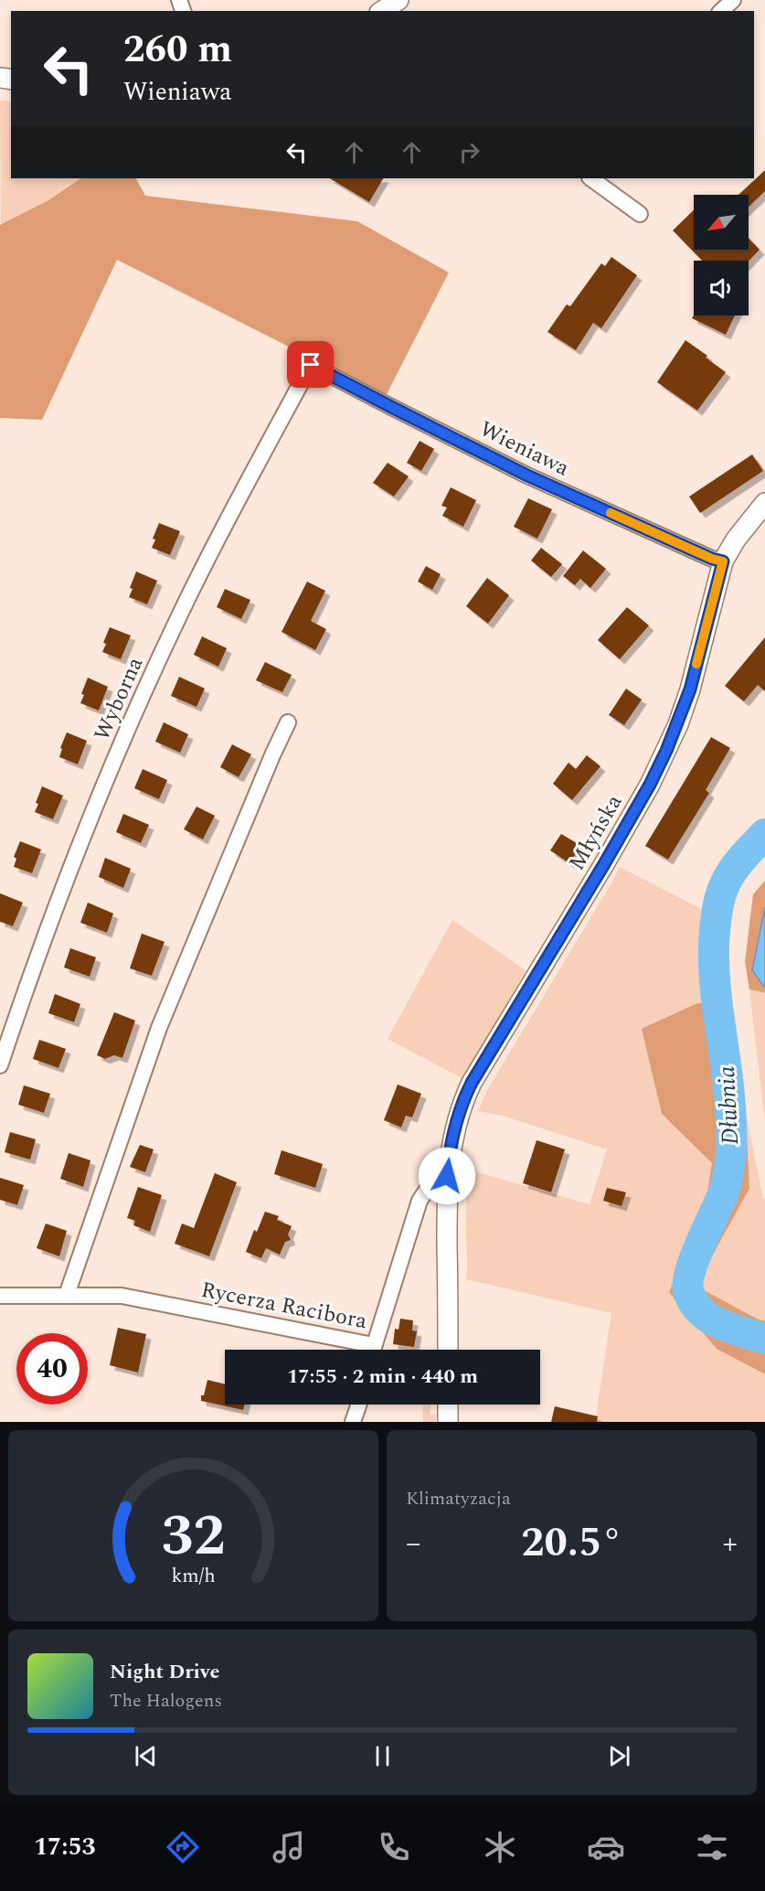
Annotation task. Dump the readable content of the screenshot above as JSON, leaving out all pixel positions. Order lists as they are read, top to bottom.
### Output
{
  "streets": {
    "street": [
      "Wieniawa",
      "Wyborna",
      "Młyńska",
      "Rycerza Racibora"
    ]
  },
  "crossings": [
    ["Wieniawa", "Wyborna"],
    ["Wieniawa", "Młyńska"],
    ["Młyńska", "Rycerza Racibora"]
  ],
  "water": ["Dłubnia"],
  "north": "bottom left",
  "page": {
    "turn": ["260 m", "Wieniawa"],
    "limit": "40",
    "trip": "17:55 · 2 min · 440 m",
    "tile": "Klimatyzacja",
    "heat": ["−", "20.5°", "+"],
    "song": ["Night Drive", "The Halogens"],
    "tabs": "17:53",
    "gauge": ["32", "km/h"]
  }
}
